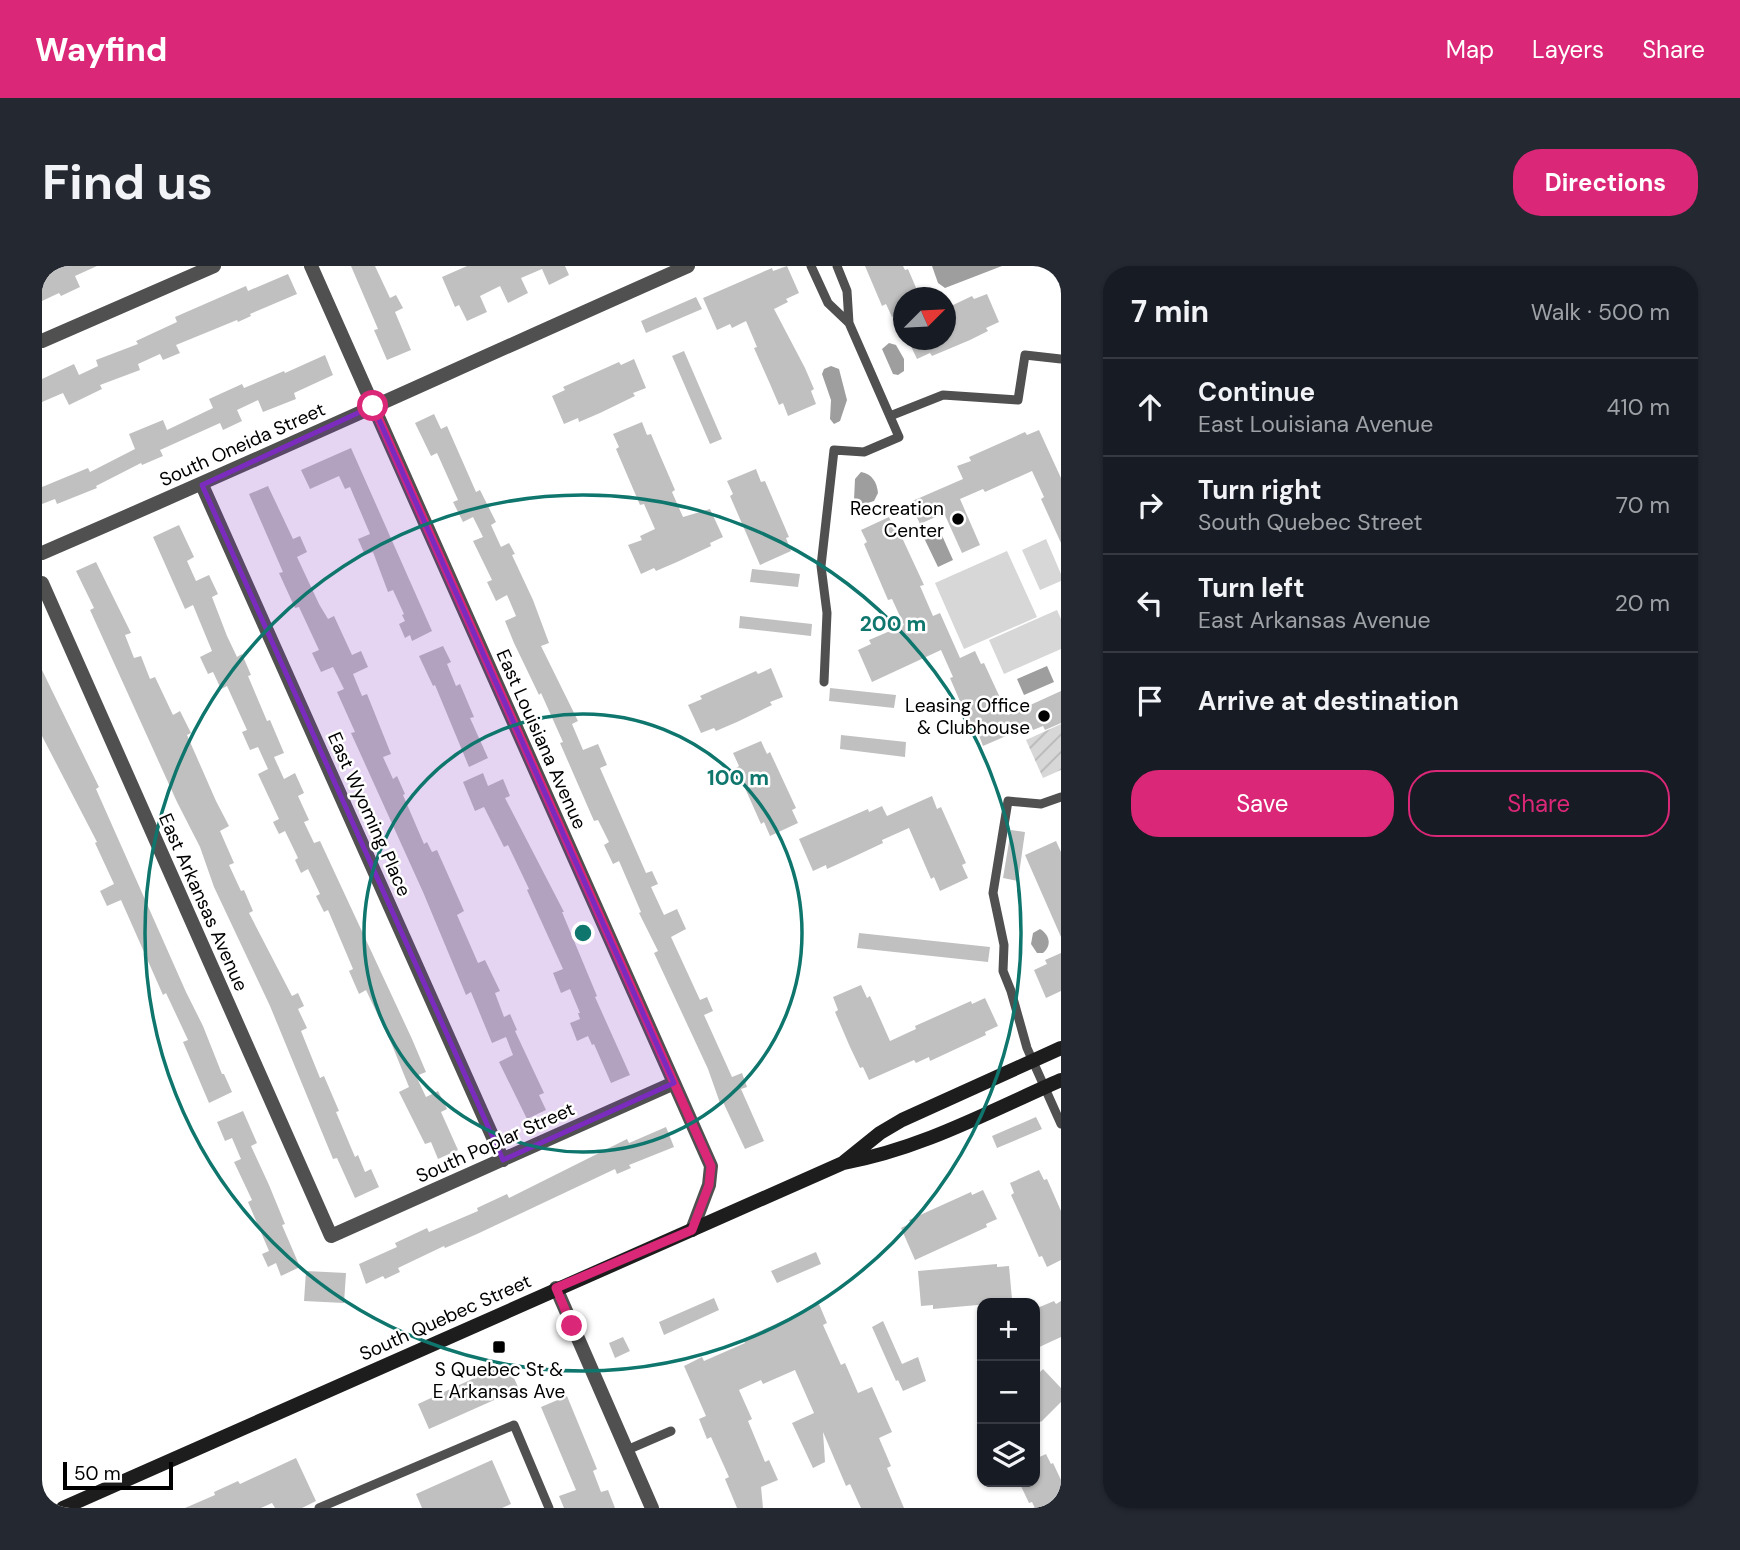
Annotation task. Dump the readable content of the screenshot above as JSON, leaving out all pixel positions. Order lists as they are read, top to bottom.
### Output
{
  "streets": {
    "main road": ["South Quebec Street"],
    "street": [
      "South Oneida Street",
      "East Louisiana Avenue",
      "East Wyoming Place",
      "East Arkansas Avenue",
      "South Poplar Street"
    ]
  },
  "crossings": [
    ["South Oneida Street", "East Louisiana Avenue"],
    ["South Oneida Street", "East Wyoming Place"],
    ["East Louisiana Avenue", "South Poplar Street"],
    ["East Louisiana Avenue", "South Quebec Street"],
    ["East Wyoming Place", "South Poplar Street"],
    ["East Arkansas Avenue", "South Poplar Street"]
  ],
  "places": {
    "other": ["Recreation Center", "Leasing Office & Clubhouse"],
    "transit": ["S Quebec St & E Arkansas Ave"]
  },
  "scale_bar": "50 m",
  "north": "top right",
  "page": {
    "header": "Wayfind",
    "nav": ["Map", "Layers", "Share"],
    "buttons": [
      "Directions",
      ["Save", "Share"]
    ],
    "title": "Find us",
    "heading": ["7 min", "Walk · 500 m"],
    "list": [
      ["Continue", "East Louisiana Avenue", "410 m"],
      ["Turn right", "South Quebec Street", "70 m"],
      ["Turn left", "East Arkansas Avenue", "20 m"],
      "Arrive at destination"
    ],
    "map_buttons": ["+", "−"],
    "scale": "50 m"
  },
  "rings": ["200 m", "100 m"]
}
